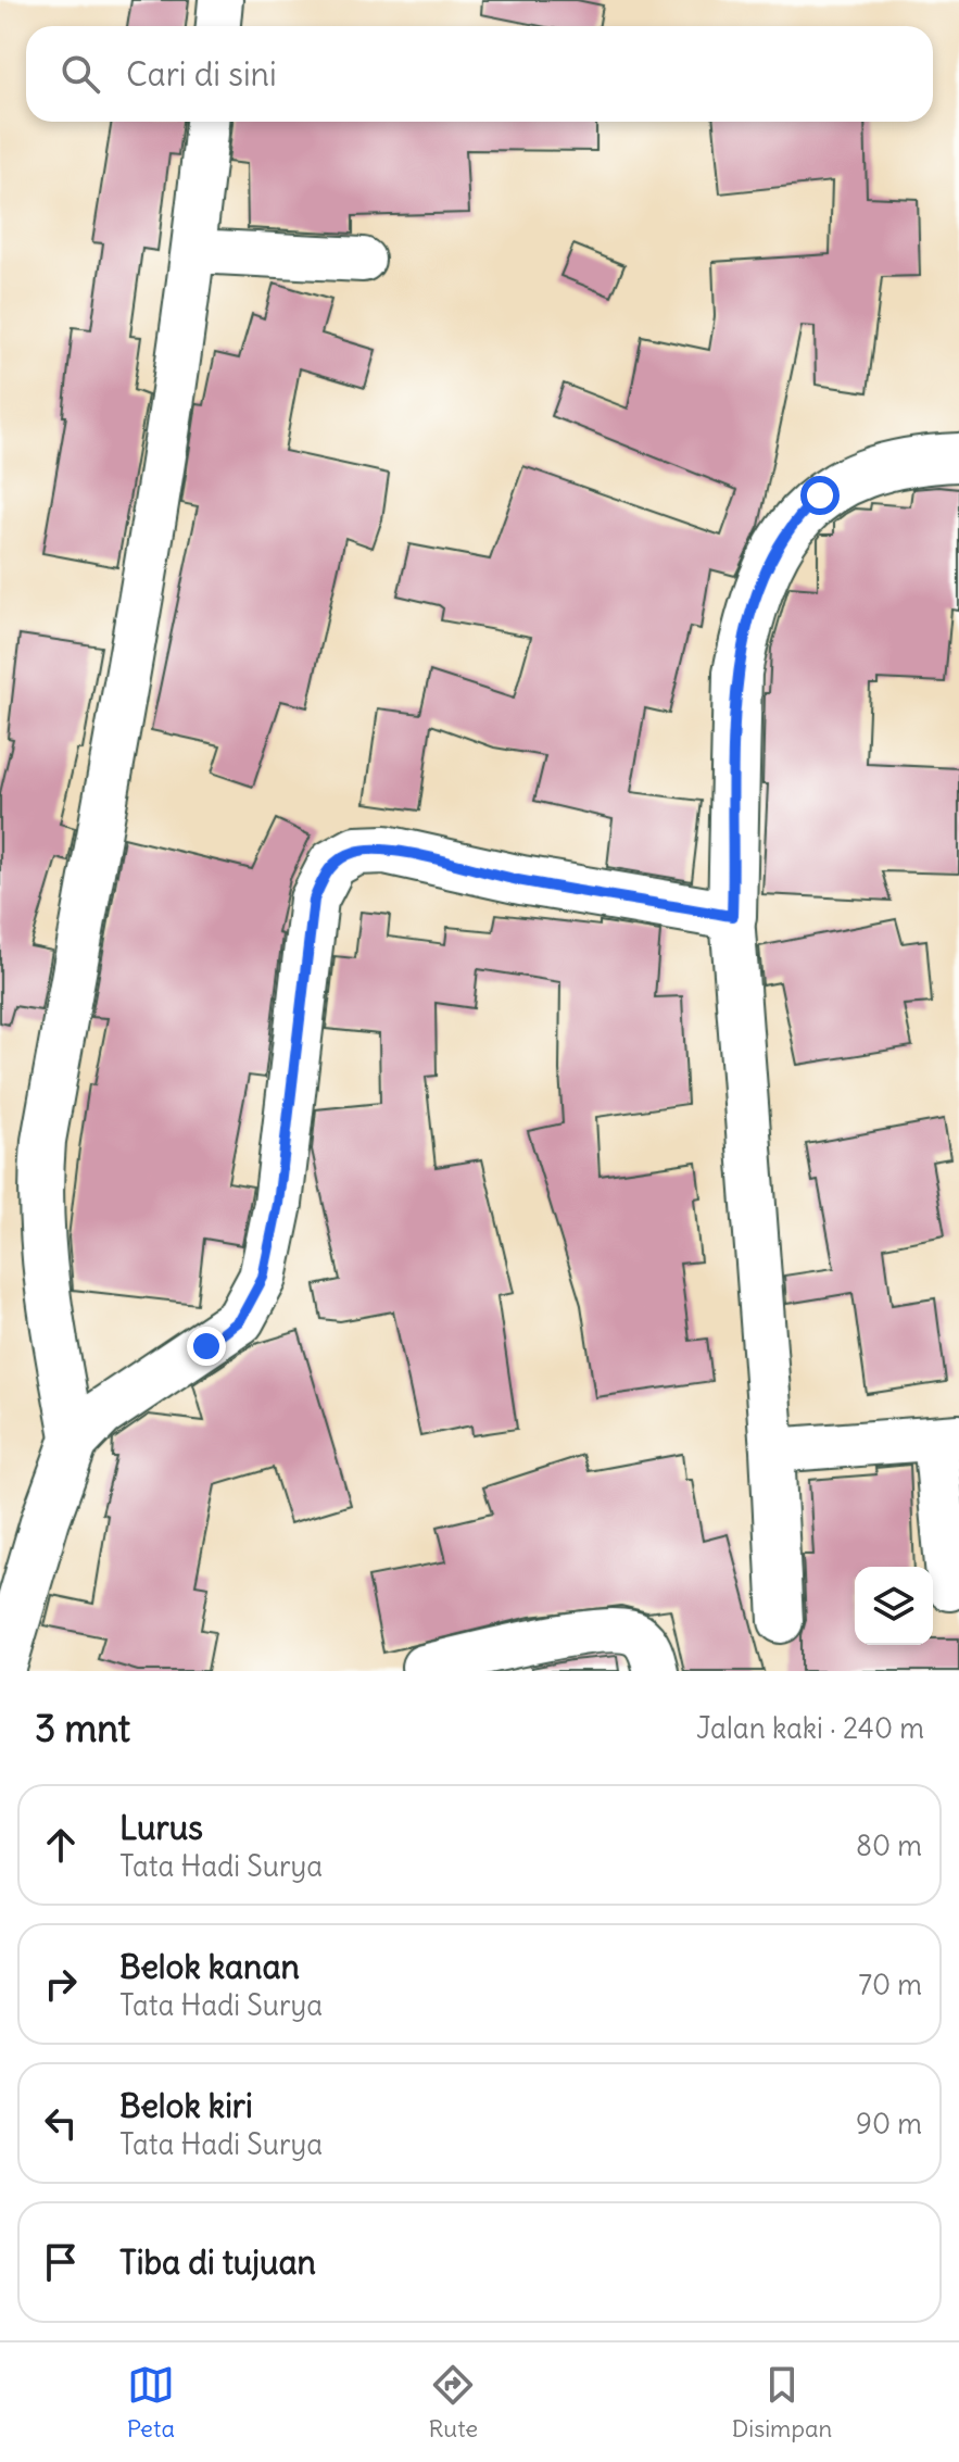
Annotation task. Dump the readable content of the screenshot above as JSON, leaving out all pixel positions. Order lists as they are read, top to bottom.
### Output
{
  "page": {
    "search": "Cari di sini",
    "heading": ["3 mnt", "Jalan kaki · 240 m"],
    "list": [
      ["Lurus", "Tata Hadi Surya", "80 m"],
      ["Belok kanan", "Tata Hadi Surya", "70 m"],
      ["Belok kiri", "Tata Hadi Surya", "90 m"],
      "Tiba di tujuan"
    ],
    "nav": ["Peta", "Rute", "Disimpan"]
  }
}
